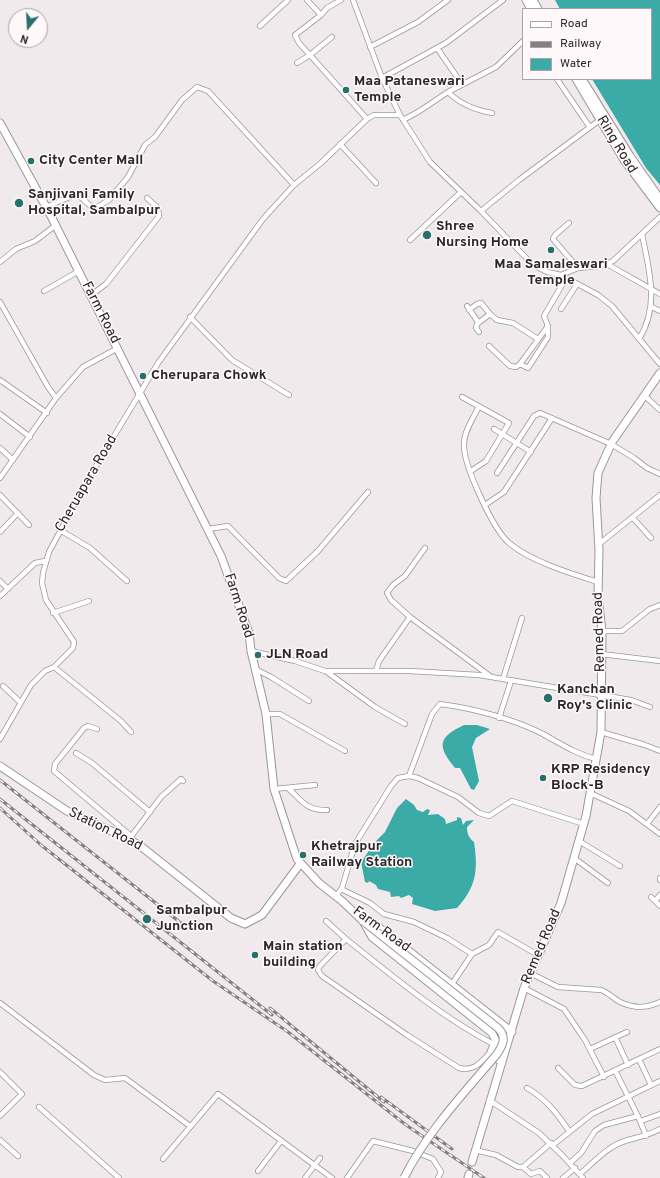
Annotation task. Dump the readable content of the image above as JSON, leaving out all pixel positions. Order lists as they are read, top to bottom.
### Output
{
  "streets": {
    "street": [
      "Ring Road",
      "Farm Road",
      "Cheruapara Road",
      "Remed Road",
      "Station Road"
    ]
  },
  "crossings": [
    ["Farm Road", "Cheruapara Road"],
    ["Farm Road", "Remed Road"],
    ["Farm Road", "Station Road"]
  ],
  "places": [
    "Maa Pataneswari Temple",
    "City Center Mall",
    "Sanjivani Family Hospital, Sambalpur",
    "Shree Nursing Home",
    "Maa Samaleswari Temple",
    "Cherupara Chowk",
    "JLN Road",
    "Kanchan Roy's Clinic",
    "KRP Residency Block-B",
    "Khetrajpur Railway Station",
    "Sambalpur Junction",
    "Main station building"
  ],
  "legend": ["Road", "Railway", "Water"],
  "north": "bottom"
}
